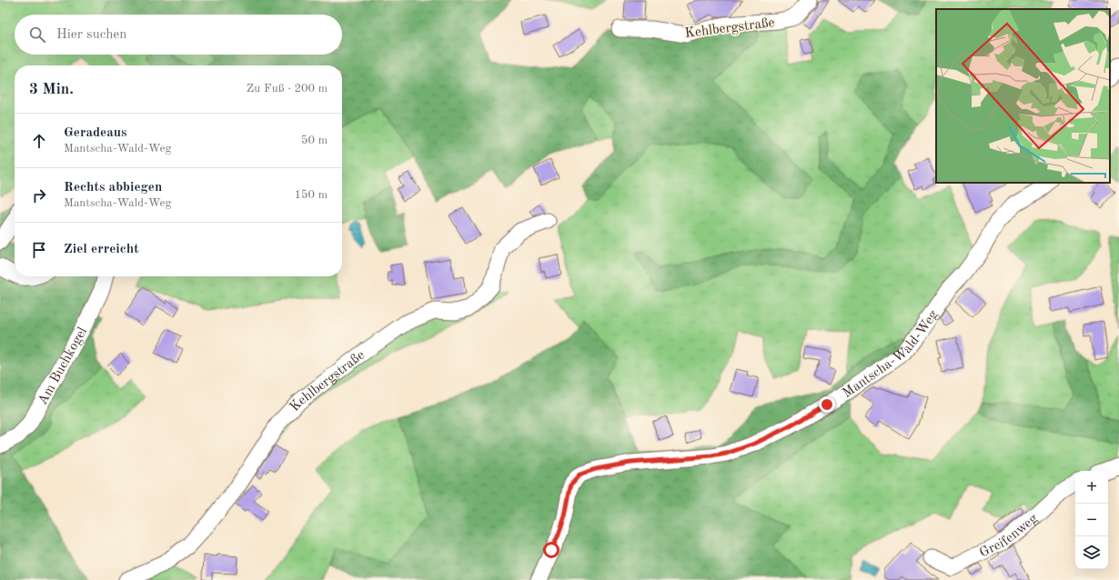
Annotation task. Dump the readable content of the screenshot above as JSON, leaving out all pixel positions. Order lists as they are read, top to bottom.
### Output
{
  "streets": {
    "street": [
      "Kehlbergstraße",
      "Mantscha-Wald-Weg",
      "Am Buchkogel",
      "Greifenweg"
    ]
  },
  "page": {
    "search": "Hier suchen",
    "heading": ["3 Min.", "Zu Fuß · 200 m"],
    "list": [
      ["Geradeaus", "Mantscha-Wald-Weg", "50 m"],
      ["Rechts abbiegen", "Mantscha-Wald-Weg", "150 m"],
      "Ziel erreicht"
    ],
    "map_buttons": ["+", "−"]
  }
}
